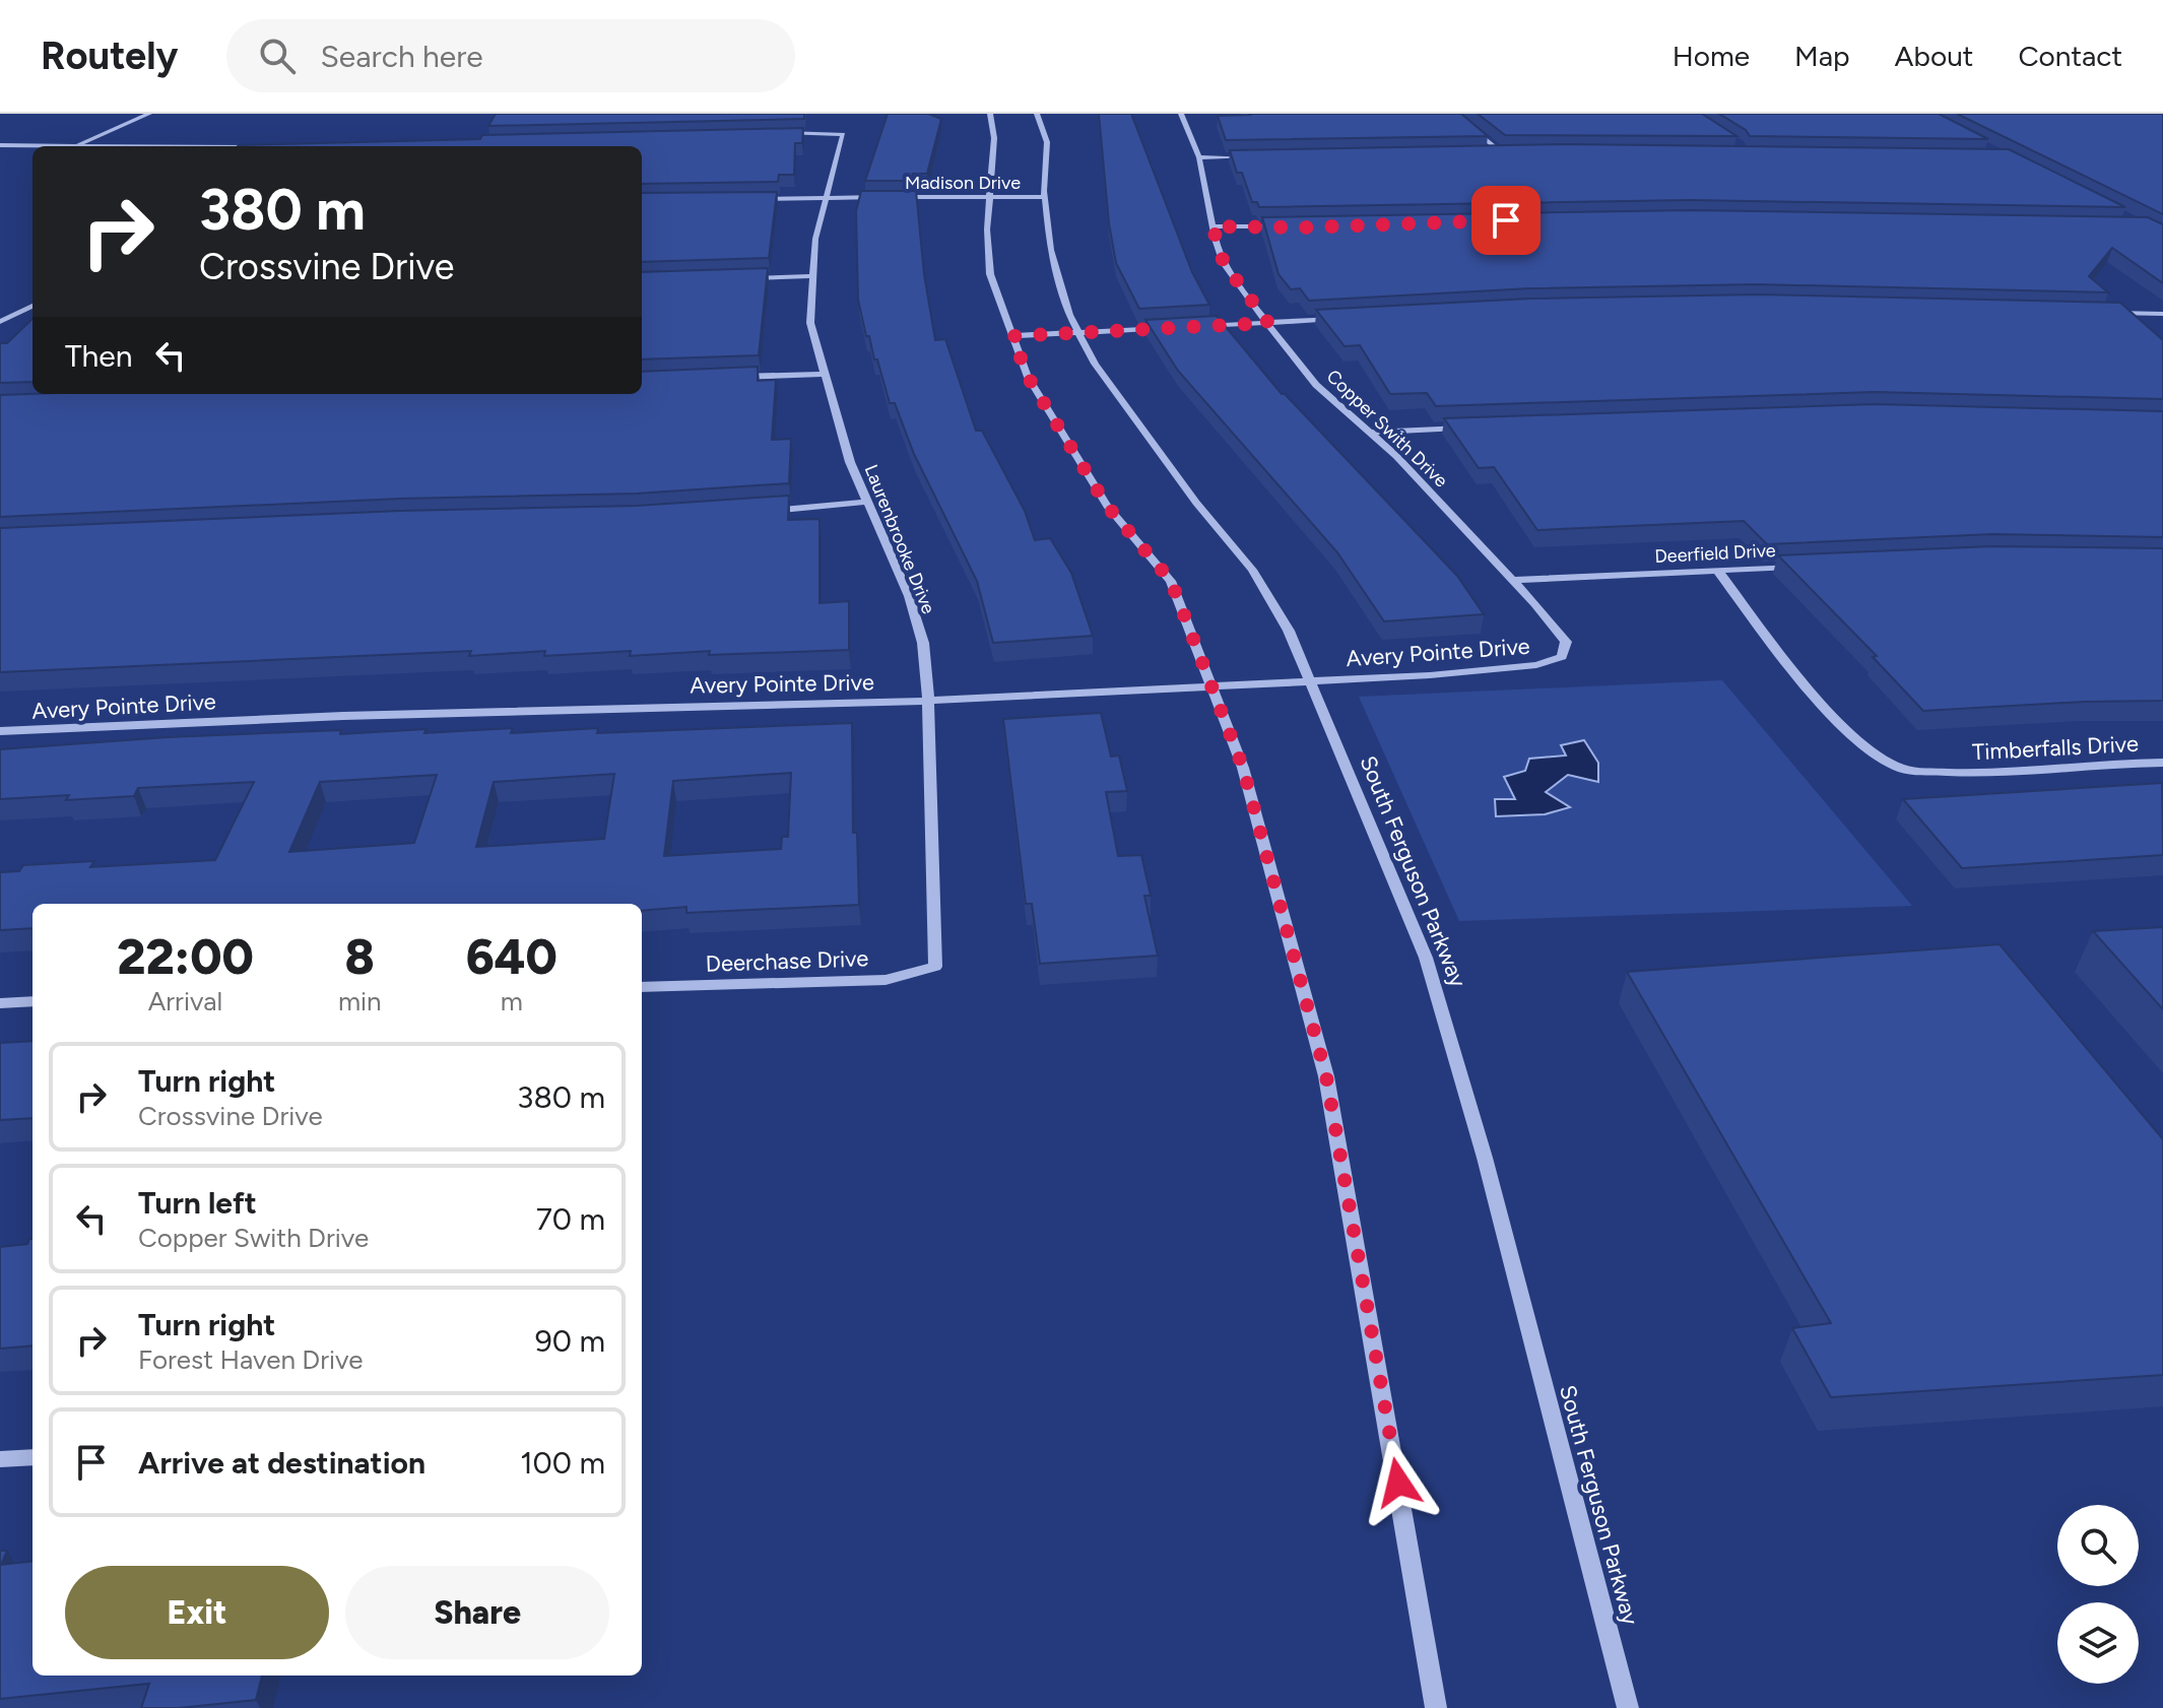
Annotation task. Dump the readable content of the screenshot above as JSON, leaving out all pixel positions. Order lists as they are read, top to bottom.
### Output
{
  "streets": {
    "street": [
      "Madison Drive",
      "Copper Swith Drive",
      "Laurenbrooke Drive",
      "Deerfield Drive",
      "Avery Pointe Drive",
      "Timberfalls Drive",
      "South Ferguson Parkway",
      "Deerchase Drive"
    ]
  },
  "crossings": [
    ["Madison Drive", "Laurenbrooke Drive"],
    ["Madison Drive", "South Ferguson Parkway"],
    ["Copper Swith Drive", "Deerfield Drive"],
    ["Copper Swith Drive", "Avery Pointe Drive"],
    ["Laurenbrooke Drive", "Avery Pointe Drive"],
    ["Laurenbrooke Drive", "Deerchase Drive"],
    ["Deerfield Drive", "Timberfalls Drive"],
    ["Avery Pointe Drive", "South Ferguson Parkway"]
  ],
  "page": {
    "header": "Routely",
    "search": "Search here",
    "nav": [
      "Home",
      "Map",
      "About",
      "Contact"
    ],
    "turn": ["380 m", "Crossvine Drive"],
    "then": "Then",
    "eta": [
      "22:00",
      "Arrival",
      "8",
      "min",
      "640",
      "m"
    ],
    "list": [
      {
        "name": "Turn right",
        "note": "Crossvine Drive",
        "value": "380 m"
      },
      {
        "name": "Turn left",
        "note": "Copper Swith Drive",
        "value": "70 m"
      },
      {
        "name": "Turn right",
        "note": "Forest Haven Drive",
        "value": "90 m"
      },
      {
        "name": "Arrive at destination",
        "value": "100 m"
      }
    ],
    "buttons": ["Exit", "Share"]
  }
}
